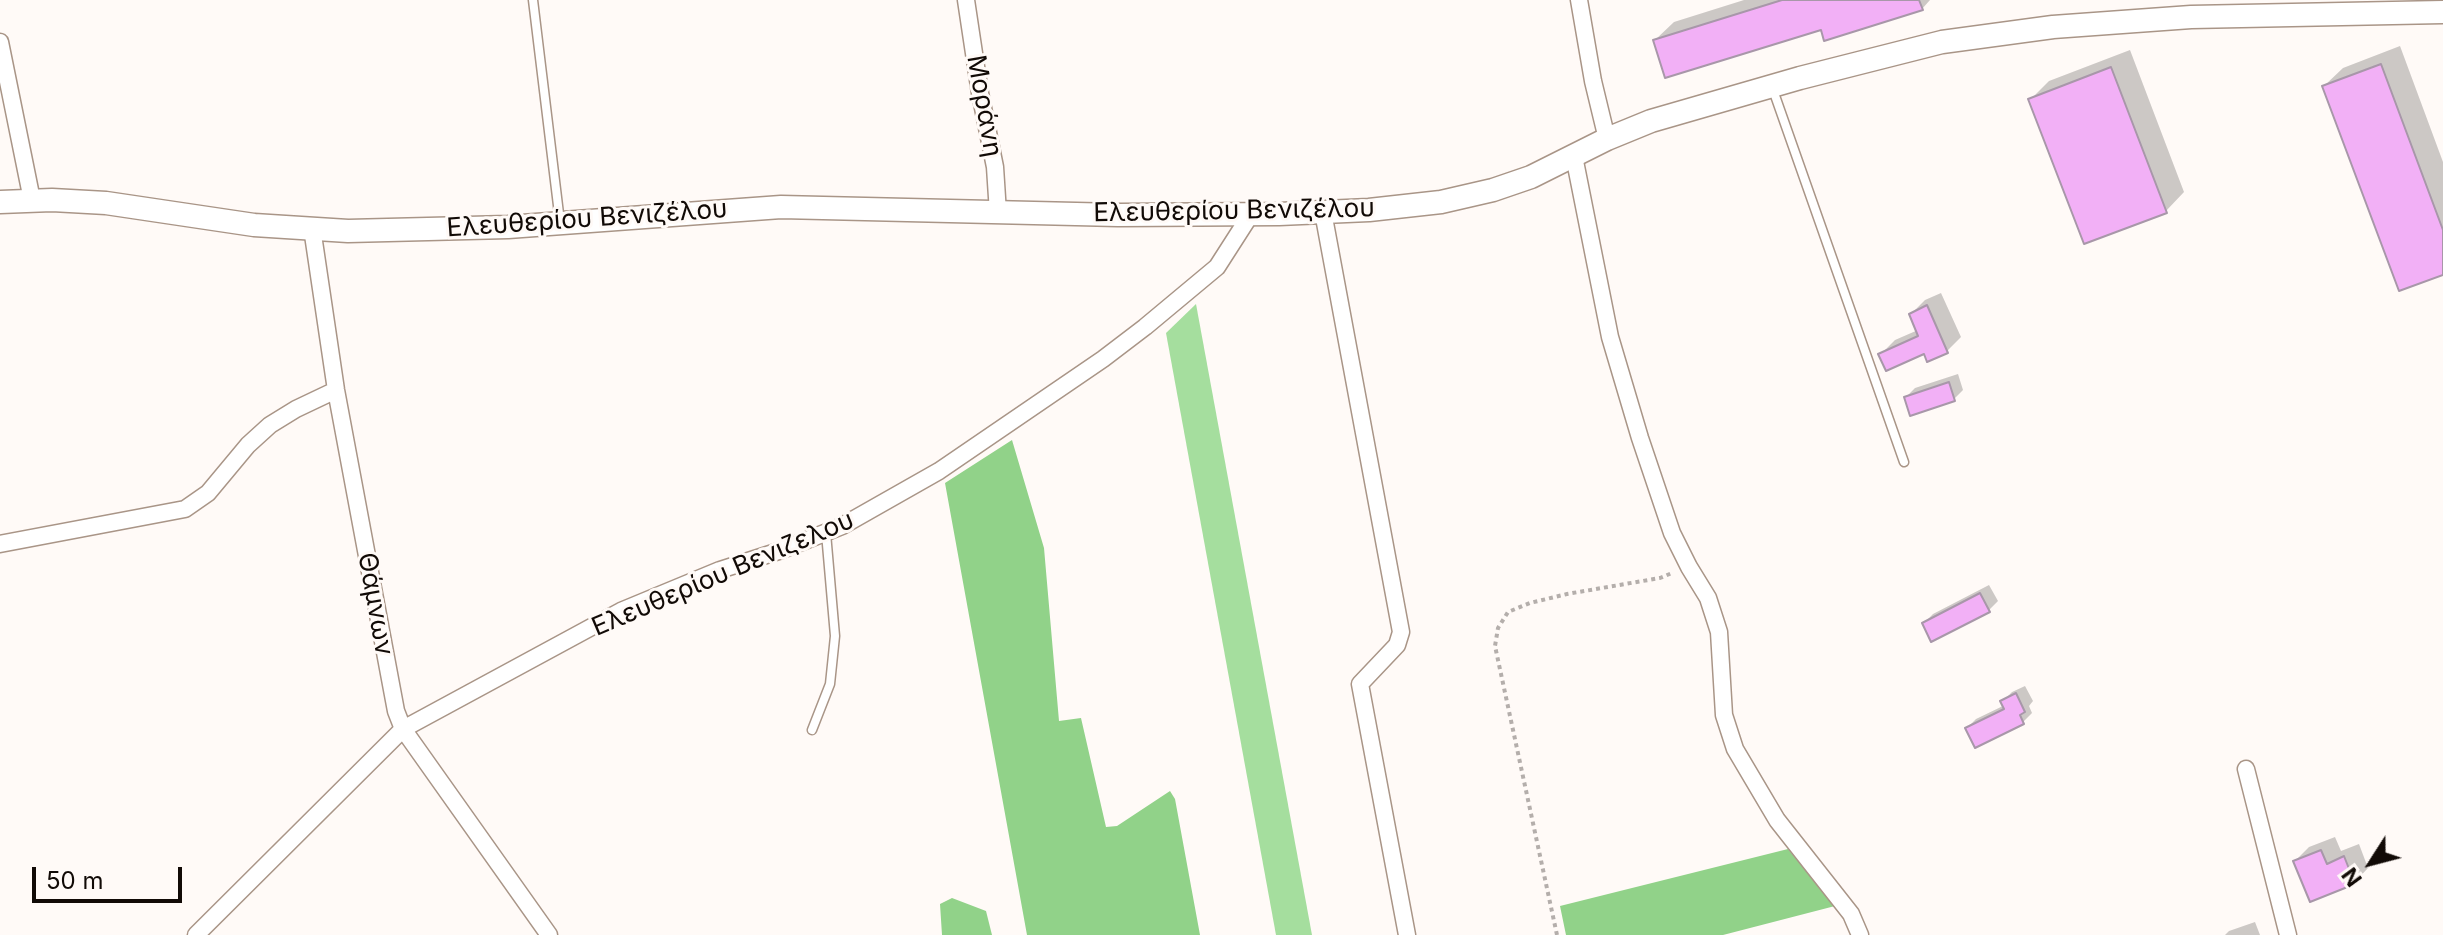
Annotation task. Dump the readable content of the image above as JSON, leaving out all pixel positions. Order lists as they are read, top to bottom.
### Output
{
  "streets": {
    "main road": ["Ελευθερίου Βενιζέλου"],
    "street": ["Μοράνη", "Ελευθερίου Βενιζελου", "Θάμνων"]
  },
  "crossings": [
    ["Μοράνη", "Ελευθερίου Βενιζέλου"],
    ["Ελευθερίου Βενιζέλου", "Ελευθερίου Βενιζελου"],
    ["Ελευθερίου Βενιζέλου", "Θάμνων"],
    ["Ελευθερίου Βενιζελου", "Θάμνων"]
  ],
  "scale_bar": "50 m",
  "north": "bottom left"
}
